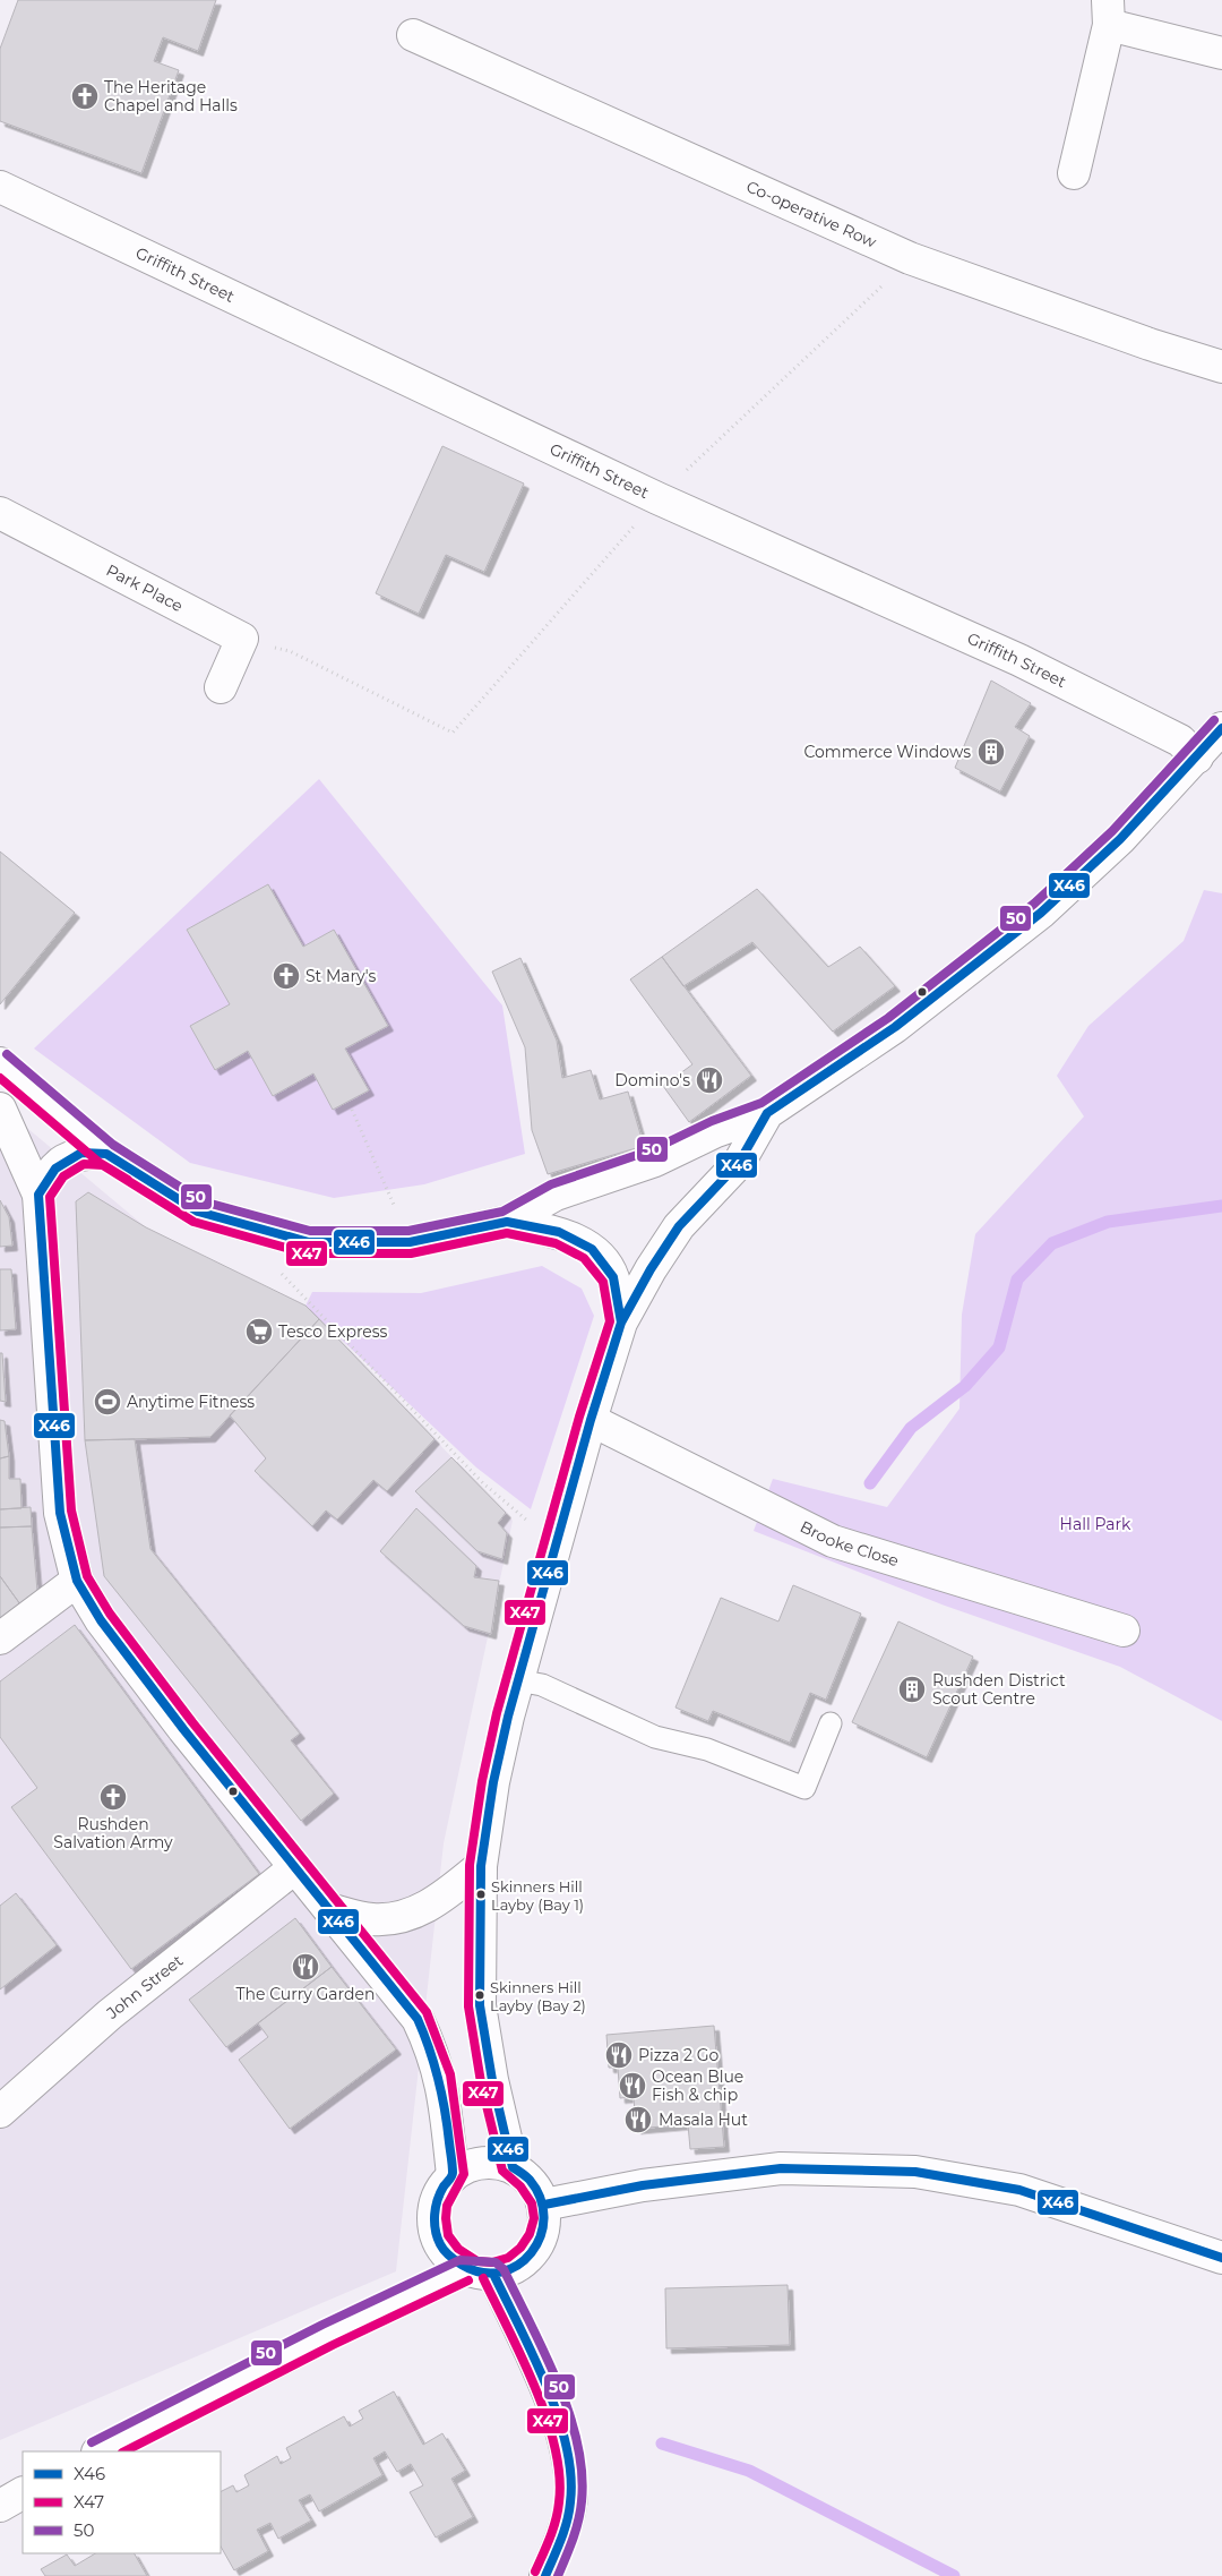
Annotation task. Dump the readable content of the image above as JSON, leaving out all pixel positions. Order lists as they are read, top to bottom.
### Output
{
  "streets": {
    "street": [
      "Co-operative Row",
      "Griffith Street",
      "Park Place",
      "Brooke Close",
      "John Street"
    ]
  },
  "parks": ["Hall Park"],
  "places": {
    "church": ["The Heritage Chapel and Halls", "St Mary's", "Rushden Salvation Army"],
    "building": ["Commerce Windows", "Rushden District Scout Centre"],
    "restaurant": [
      "Domino's",
      "The Curry Garden",
      "Pizza 2 Go",
      "Ocean Blue Fish & chip",
      "Masala Hut"
    ],
    "supermarket": ["Tesco Express"],
    "sports": ["Anytime Fitness"],
    "other": ["Skinners Hill Layby (Bay 1)", "Skinners Hill Layby (Bay 2)"]
  },
  "lines": ["transit line 50", "transit line X46", "transit line X47"],
  "legend": ["X46", "X47", "50"]
}
